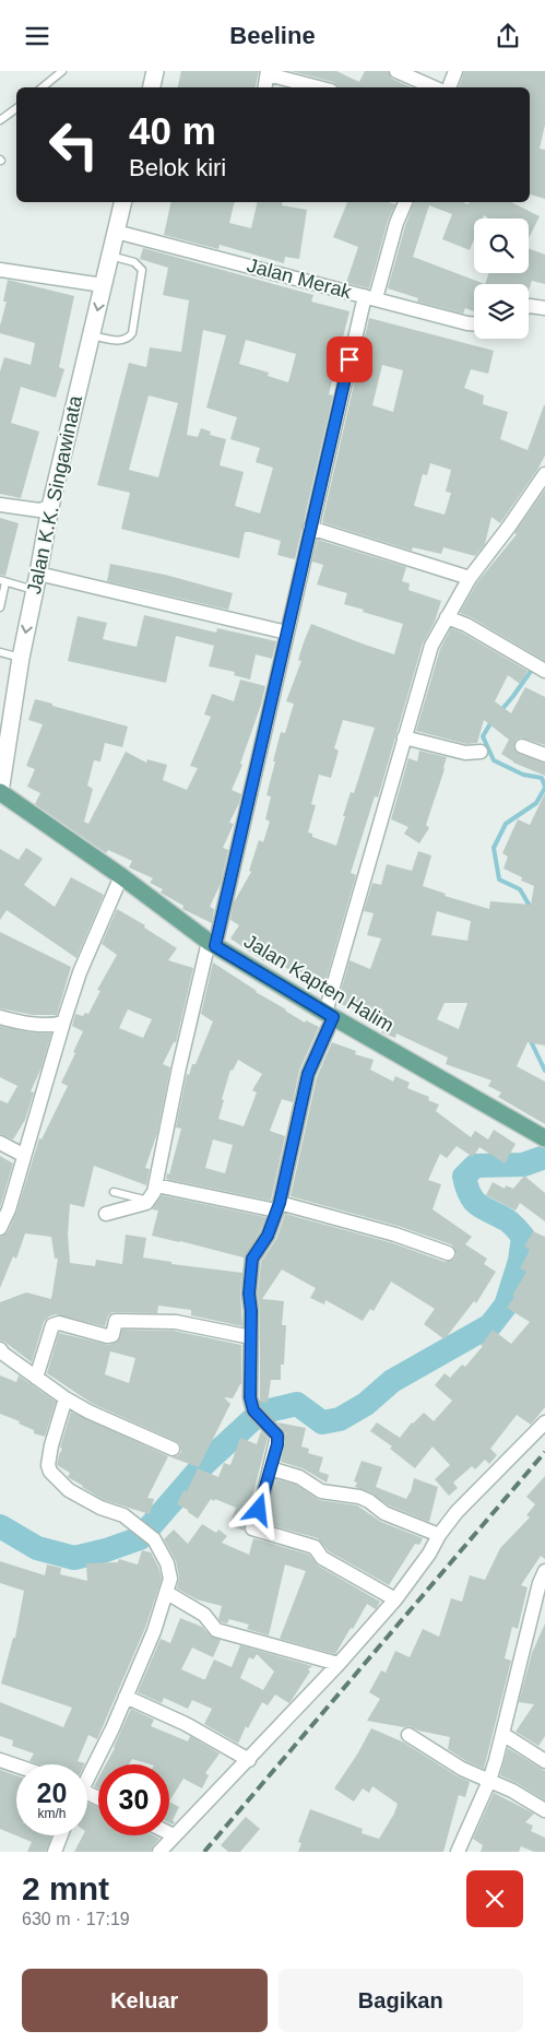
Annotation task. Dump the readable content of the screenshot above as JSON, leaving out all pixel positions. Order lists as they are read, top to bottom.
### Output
{
  "streets": {
    "main road": ["Jalan Kapten Halim"],
    "street": ["Jalan Merak", "Jalan K.K. Singawinata"]
  },
  "crossings": [
    ["Jalan Merak", "Jalan K.K. Singawinata"],
    ["Jalan K.K. Singawinata", "Jalan Kapten Halim"]
  ],
  "page": {
    "header": "Beeline",
    "turn": ["40 m", "Belok kiri"],
    "speed": "20 km/h",
    "limit": "30",
    "heading": ["2 mnt", "630 m · 17:19"],
    "buttons": ["Keluar", "Bagikan"]
  }
}
